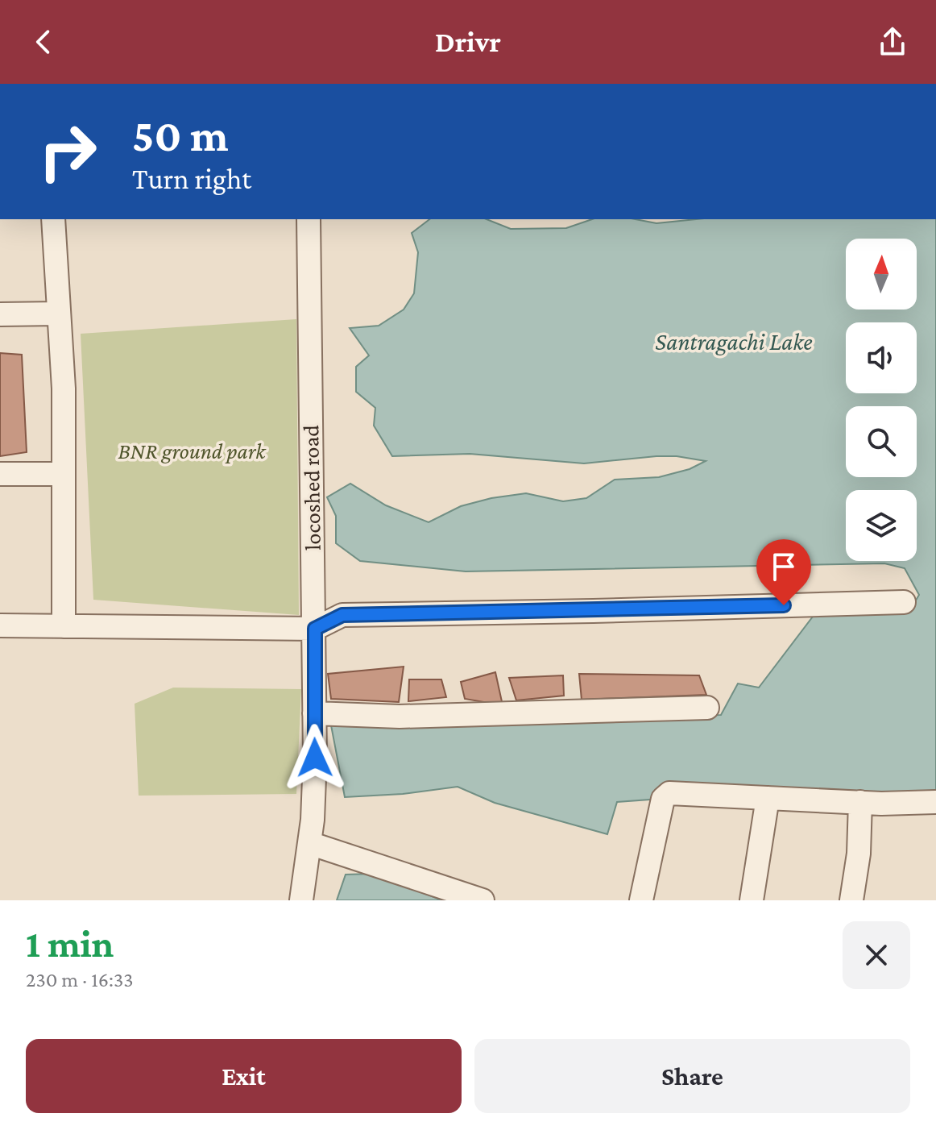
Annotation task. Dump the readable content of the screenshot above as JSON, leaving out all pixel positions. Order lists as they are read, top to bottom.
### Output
{
  "streets": {
    "street": ["locoshed road"]
  },
  "water": ["Santragachi Lake"],
  "parks": ["BNR ground park"],
  "north": "top",
  "page": {
    "header": "Drivr",
    "turn": ["50 m", "Turn right"],
    "heading": ["1 min", "230 m · 16:33"],
    "buttons": ["Exit", "Share"]
  }
}
